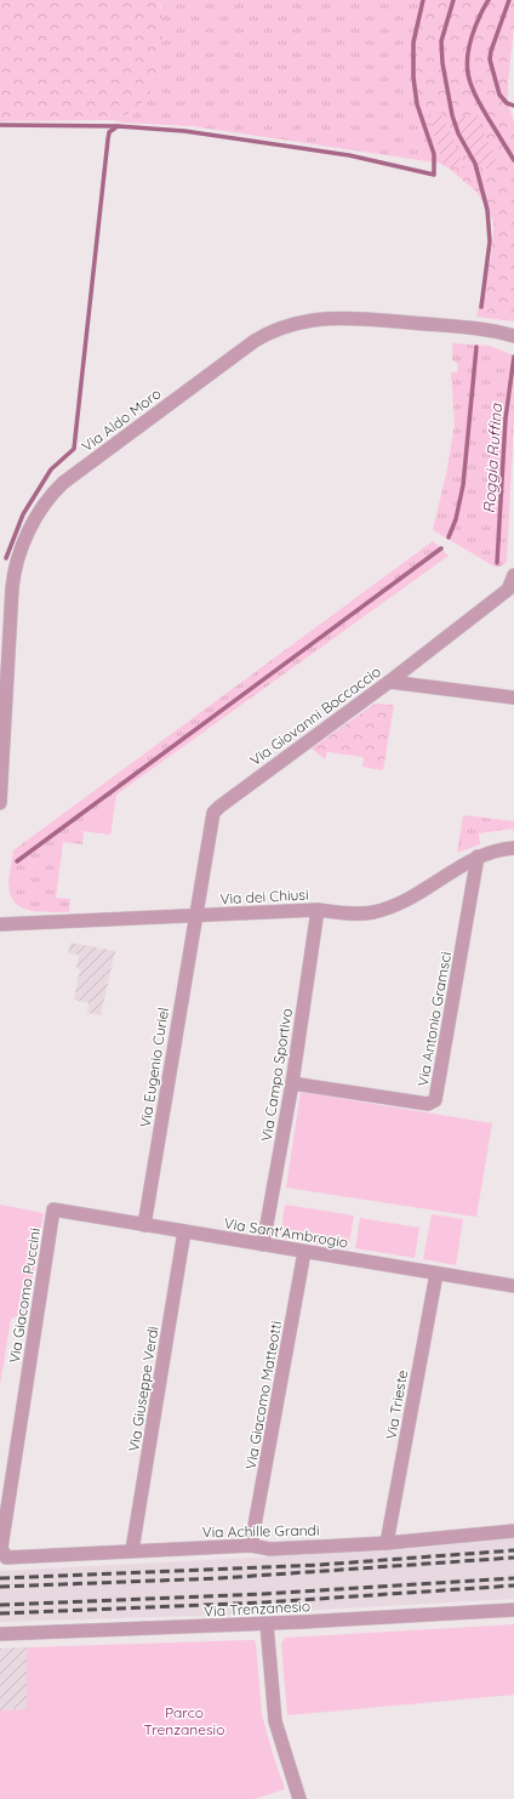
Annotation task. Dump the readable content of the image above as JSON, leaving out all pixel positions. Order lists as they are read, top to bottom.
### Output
{
  "streets": {
    "street": [
      "Via Aldo Moro",
      "Via Giovanni Boccaccio",
      "Via dei Chiusi",
      "Via Antonio Gramsci",
      "Via Eugenio Curiel",
      "Via Campo Sportivo",
      "Via Sant'Ambrogio",
      "Via Giacomo Puccini",
      "Via Giuseppe Verdi",
      "Via Giacomo Matteotti",
      "Via Trieste",
      "Via Achille Grandi",
      "Via Trenzanesio"
    ]
  },
  "crossings": [
    ["Via Giovanni Boccaccio", "Via dei Chiusi"],
    ["Via Giovanni Boccaccio", "Via Eugenio Curiel"],
    ["Via dei Chiusi", "Via Antonio Gramsci"],
    ["Via dei Chiusi", "Via Eugenio Curiel"],
    ["Via dei Chiusi", "Via Campo Sportivo"],
    ["Via Antonio Gramsci", "Via Campo Sportivo"],
    ["Via Eugenio Curiel", "Via Sant'Ambrogio"],
    ["Via Campo Sportivo", "Via Sant'Ambrogio"],
    ["Via Sant'Ambrogio", "Via Giacomo Puccini"],
    ["Via Sant'Ambrogio", "Via Giuseppe Verdi"],
    ["Via Sant'Ambrogio", "Via Giacomo Matteotti"],
    ["Via Sant'Ambrogio", "Via Trieste"],
    ["Via Giacomo Puccini", "Via Achille Grandi"],
    ["Via Giuseppe Verdi", "Via Achille Grandi"],
    ["Via Giacomo Matteotti", "Via Achille Grandi"],
    ["Via Trieste", "Via Achille Grandi"]
  ],
  "water": ["Roggia Ruffina"],
  "parks": ["Parco Trenzanesio"]
}
